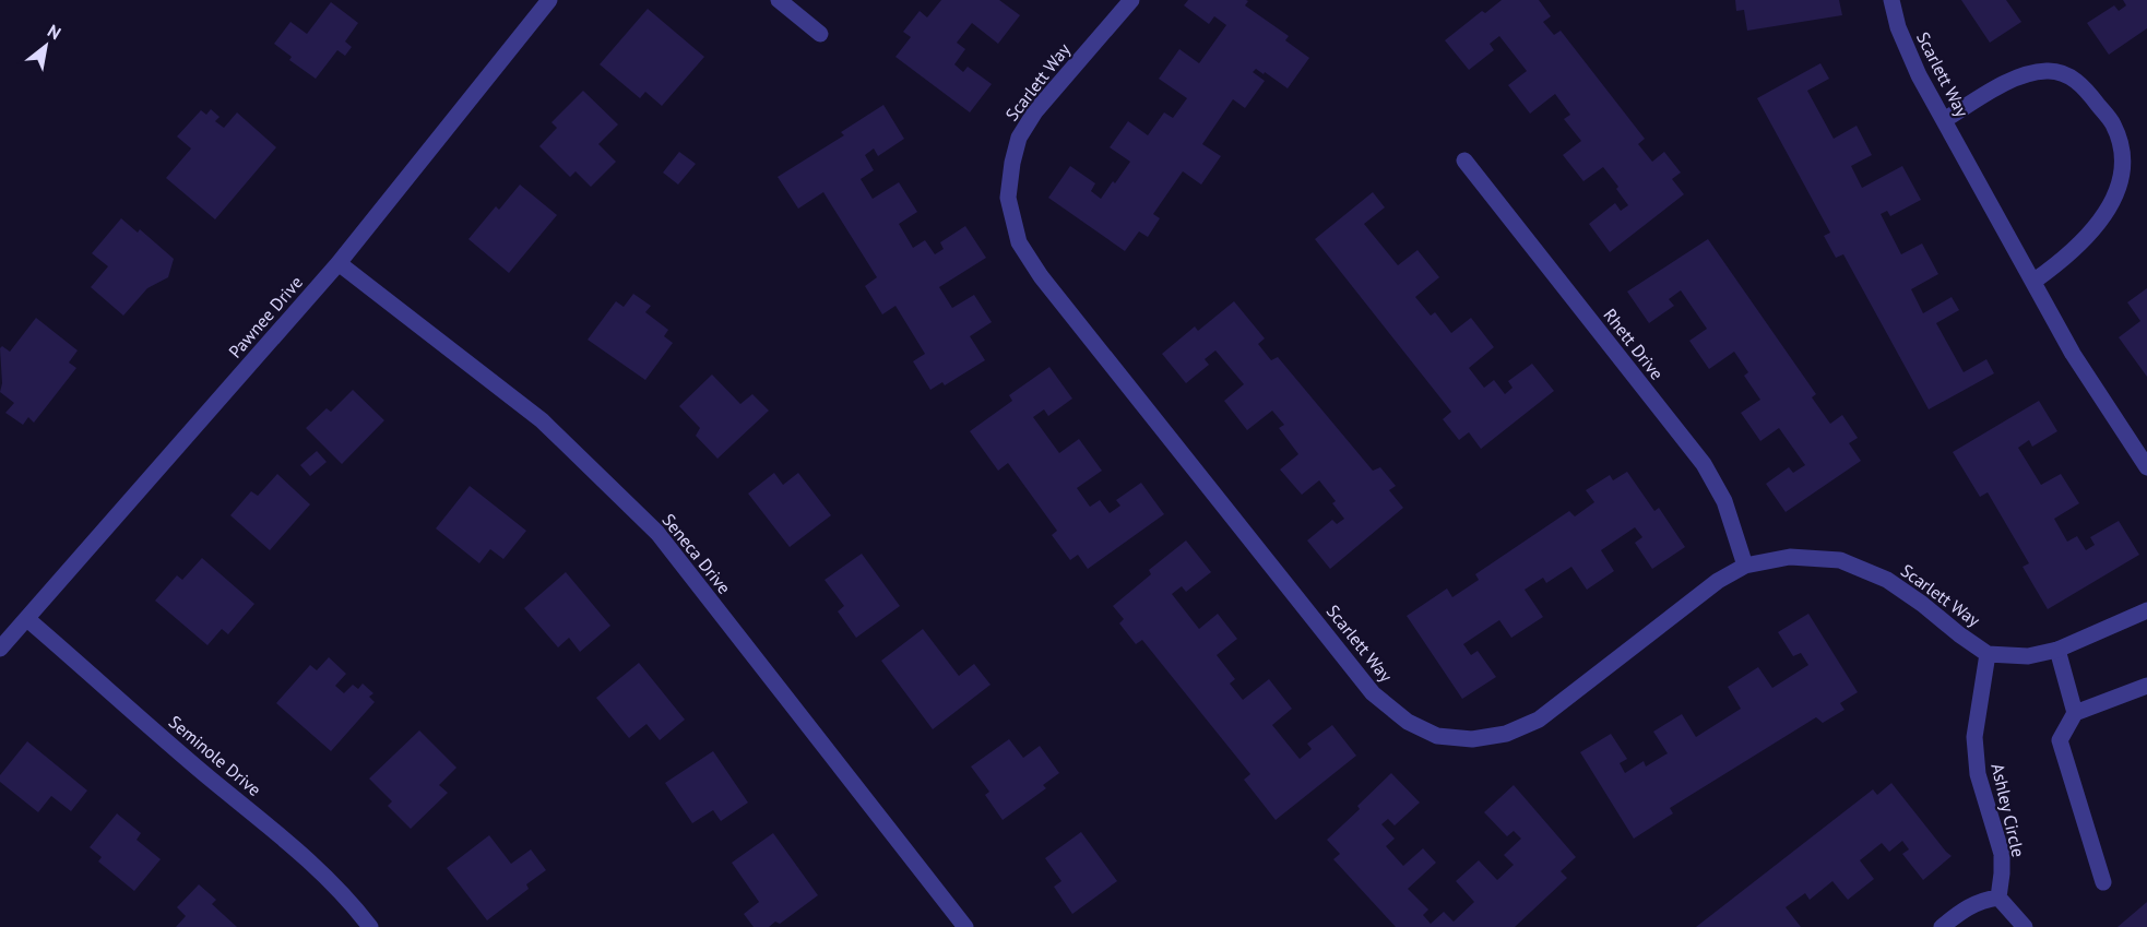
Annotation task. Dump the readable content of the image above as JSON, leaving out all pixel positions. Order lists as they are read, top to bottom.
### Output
{
  "streets": {
    "street": [
      "Scarlett Way",
      "Pawnee Drive",
      "Rhett Drive",
      "Seneca Drive",
      "Seminole Drive",
      "Ashley Circle"
    ]
  },
  "crossings": [
    ["Scarlett Way", "Rhett Drive"],
    ["Scarlett Way", "Ashley Circle"],
    ["Pawnee Drive", "Seneca Drive"],
    ["Pawnee Drive", "Seminole Drive"]
  ],
  "north": "top right"
}
